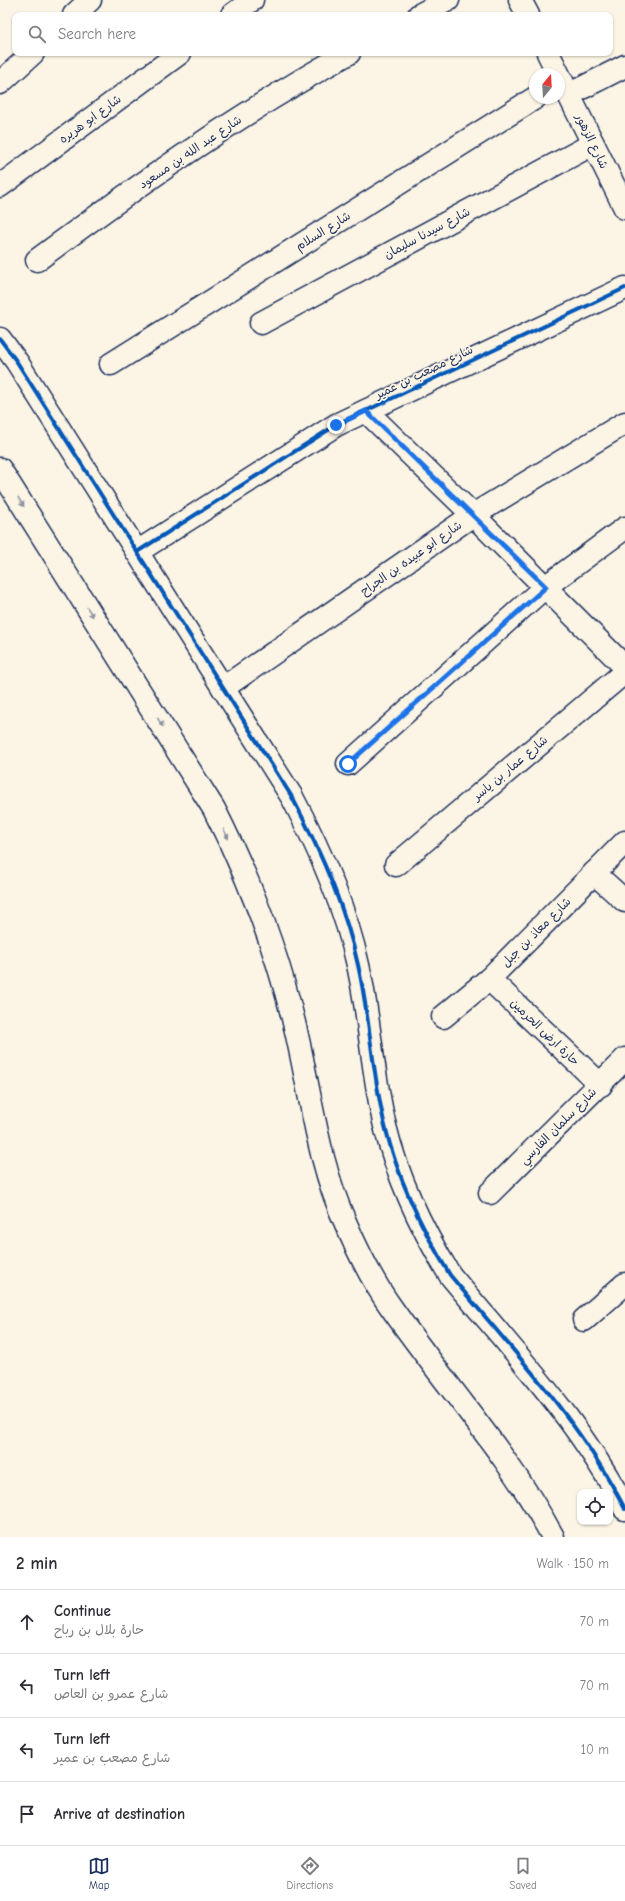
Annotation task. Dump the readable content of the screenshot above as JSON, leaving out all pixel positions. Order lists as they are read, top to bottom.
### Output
{
  "streets": {
    "street": [
      "شارع ابو هريره",
      "شارع الزهور",
      "شارع عبد الله بن مسعود",
      "شارع السلام",
      "شارع سيدنا سليمان",
      "شارع مصعب بن عمير",
      "شارع ابو عبيده بن الجراح",
      "شارع عمار بن ياسر",
      "شارع معاذ بن جبل",
      "حارة ارض الحرمين",
      "شارع سلمان الفارسي"
    ]
  },
  "crossings": [
    ["شارع الزهور", "شارع سيدنا سليمان"],
    ["شارع معاذ بن جبل", "حارة ارض الحرمين"],
    ["حارة ارض الحرمين", "شارع سلمان الفارسي"]
  ],
  "north": "top",
  "page": {
    "search": "Search here",
    "heading": ["2 min", "Walk · 150 m"],
    "list": [
      ["Continue", "حارة بلال بن رباح", "70 m"],
      ["Turn left", "شارع عمرو بن العاص", "70 m"],
      ["Turn left", "شارع مصعب بن عمير", "10 m"],
      "Arrive at destination"
    ],
    "nav": ["Map", "Directions", "Saved"]
  }
}
